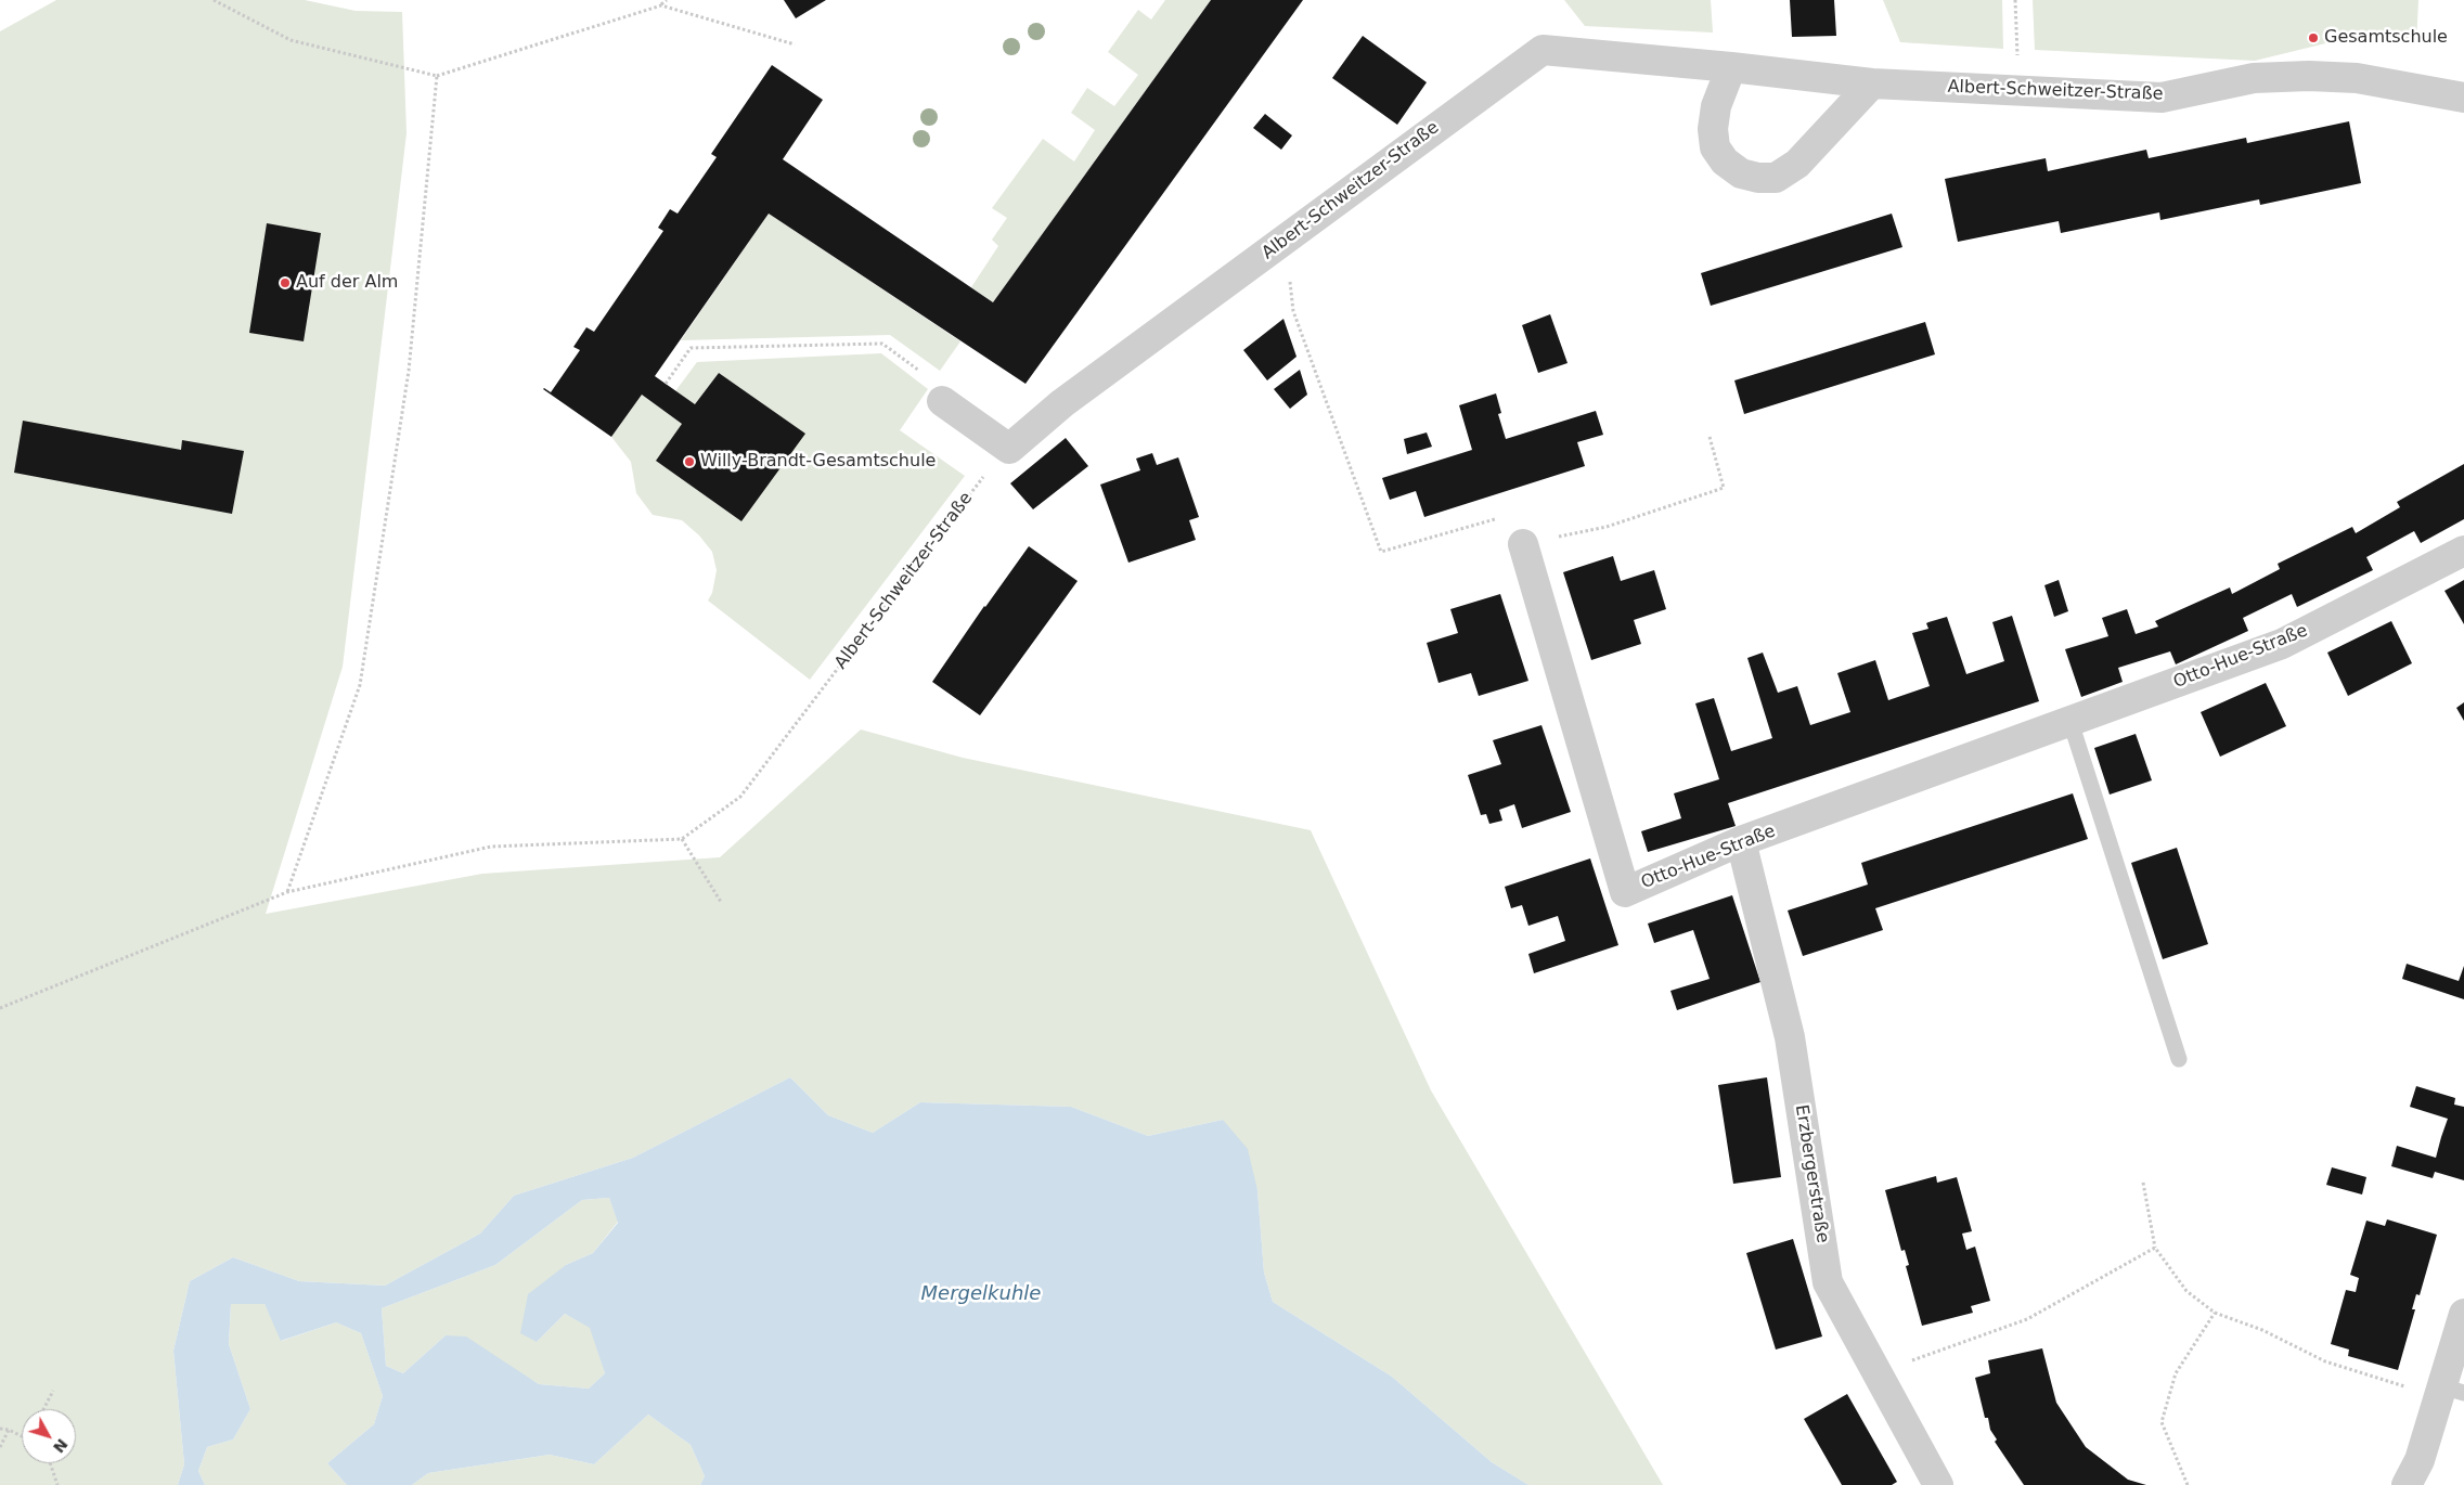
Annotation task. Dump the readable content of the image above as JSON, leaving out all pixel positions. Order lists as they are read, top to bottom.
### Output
{
  "streets": {
    "street": ["Albert-Schweitzer-Straße", "Otto-Hue-Straße", "Erzbergerstraße"]
  },
  "crossings": [
    ["Otto-Hue-Straße", "Erzbergerstraße"]
  ],
  "water": ["Mergelkuhle"],
  "places": ["Gesamtschule", "Auf der Alm", "Willy-Brandt-Gesamtschule"],
  "north": "bottom right"
}
